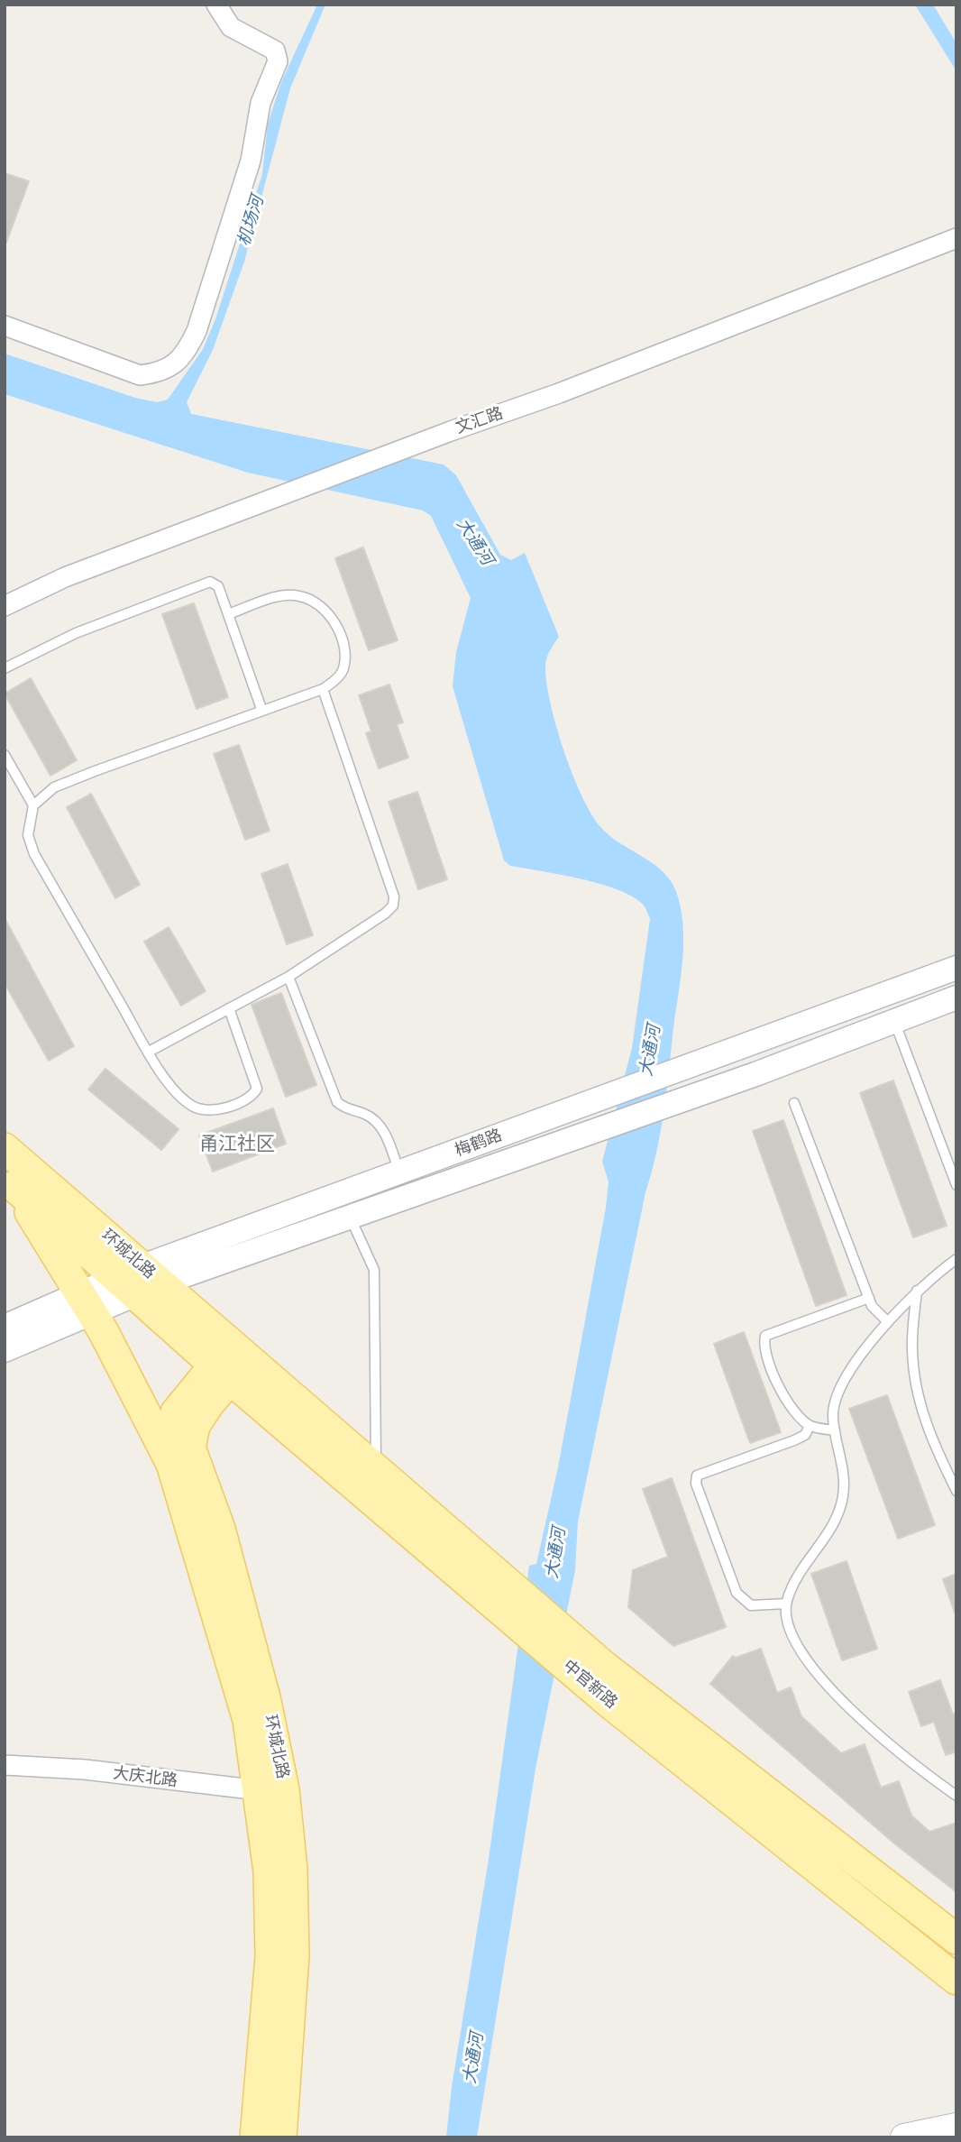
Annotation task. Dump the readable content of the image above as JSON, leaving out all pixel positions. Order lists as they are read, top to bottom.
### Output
{
  "streets": {
    "main road": ["环城北路", "中官新路"],
    "street": ["文汇路", "梅鹤路", "大庆北路"]
  },
  "crossings": [
    ["梅鹤路", "环城北路"],
    ["环城北路", "中官新路"],
    ["环城北路", "大庆北路"]
  ],
  "districts": ["甬江社区"],
  "water": ["机场河", "大通河"]
}
